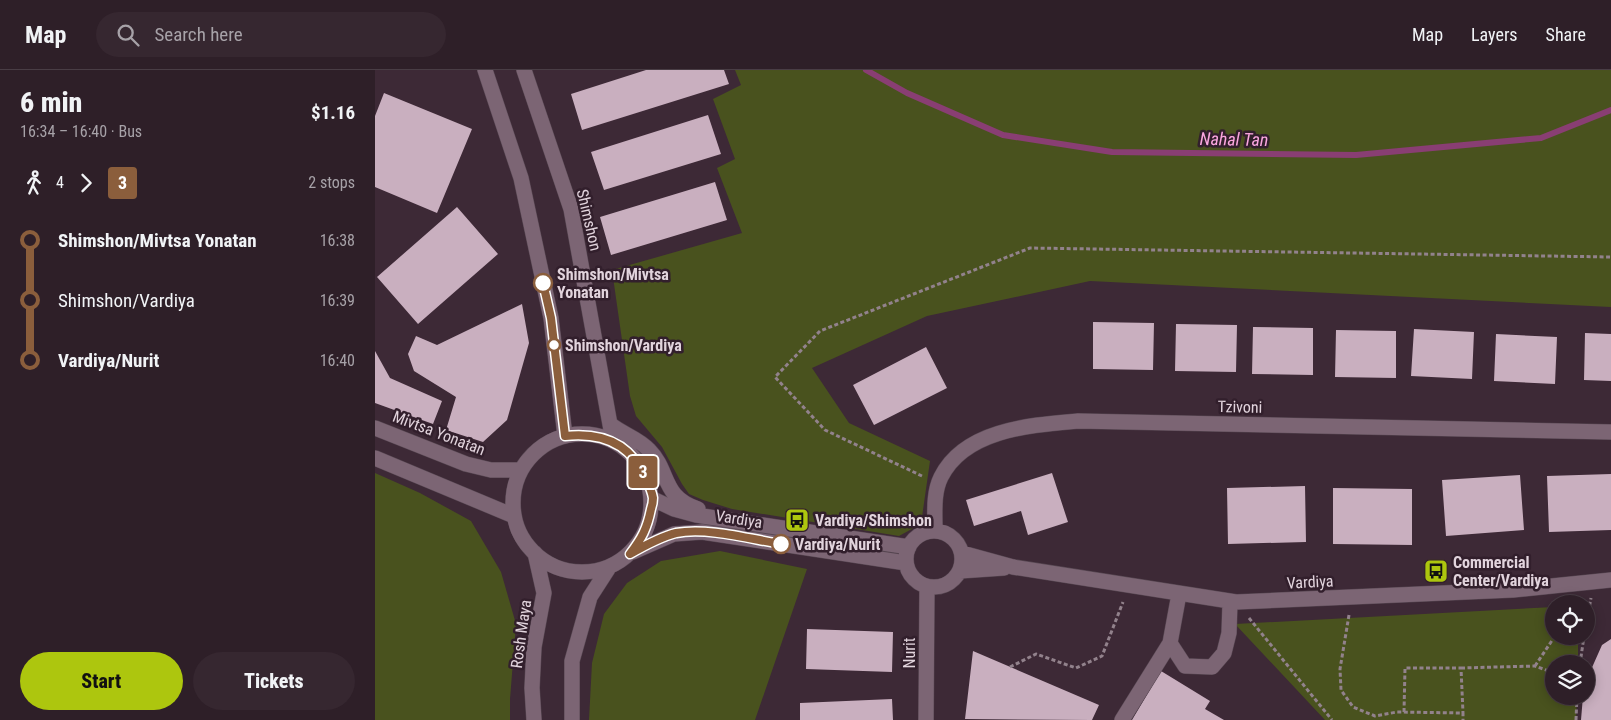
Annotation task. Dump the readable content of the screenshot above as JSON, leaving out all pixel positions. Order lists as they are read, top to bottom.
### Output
{
  "streets": {
    "street": [
      "Shimshon",
      "Tzivoni",
      "Mivtsa Yonatan",
      "Vardiya",
      "Rosh Maya",
      "Nurit"
    ]
  },
  "crossings": [
    ["Shimshon", "Mivtsa Yonatan"],
    ["Shimshon", "Vardiya"],
    ["Shimshon", "Rosh Maya"],
    ["Tzivoni", "Vardiya"],
    ["Tzivoni", "Nurit"],
    ["Mivtsa Yonatan", "Vardiya"],
    ["Mivtsa Yonatan", "Rosh Maya"],
    ["Vardiya", "Rosh Maya"],
    ["Vardiya", "Nurit"]
  ],
  "water": ["Nahal Tan"],
  "places": {
    "other": ["Shimshon/Mivtsa Yonatan", "Shimshon/Vardiya", "Vardiya/Nurit"],
    "bus stop": ["Vardiya/Shimshon", "Commercial Center/Vardiya"]
  },
  "lines": ["bus line 3"],
  "page": {
    "header": "Map",
    "search": "Search here",
    "nav": ["Map", "Layers", "Share"],
    "heading": ["6 min", "16:34 – 16:40 · Bus", "$1.16"],
    "on_map": "3",
    "legs": ["4", "3", "2 stops"],
    "list": [
      {
        "name": "Shimshon/Mivtsa Yonatan",
        "value": "16:38"
      },
      {
        "name": "Shimshon/Vardiya",
        "value": "16:39"
      },
      {
        "name": "Vardiya/Nurit",
        "value": "16:40"
      }
    ],
    "buttons": ["Start", "Tickets"]
  }
}
